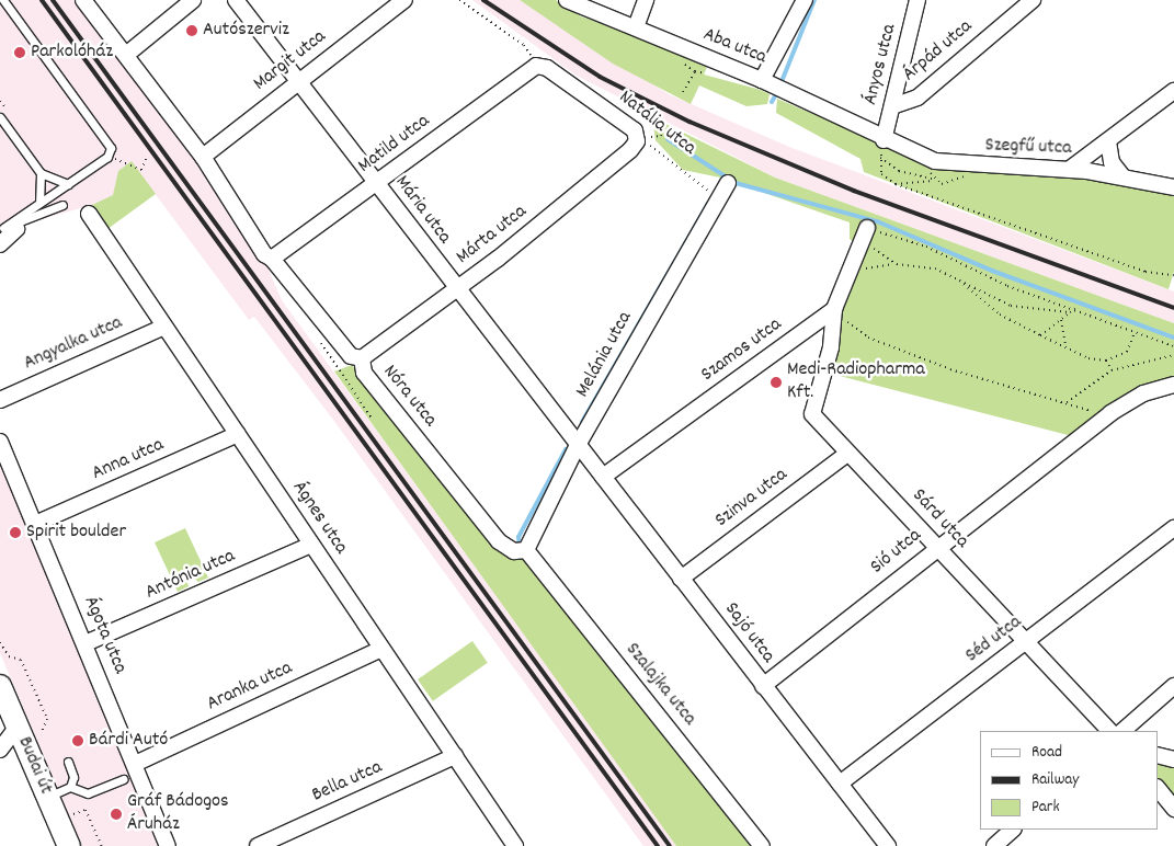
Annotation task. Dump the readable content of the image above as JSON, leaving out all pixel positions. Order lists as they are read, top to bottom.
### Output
{
  "streets": {
    "main road": ["Budai út"],
    "street": [
      "Aba utca",
      "Árpád utca",
      "Margit utca",
      "Ányos utca",
      "Natália utca",
      "Matild utca",
      "Szegfű utca",
      "Mária utca",
      "Márta utca",
      "Angyalka utca",
      "Szamos utca",
      "Melánia utca",
      "Nóra utca",
      "Anna utca",
      "Szinva utca",
      "Ágnes utca",
      "Sárd utca",
      "Sió utca",
      "Antónia utca",
      "Sajó utca",
      "Ágota utca",
      "Séd utca",
      "Szalajka utca",
      "Aranka utca",
      "Bella utca"
    ]
  },
  "crossings": [
    ["Aba utca", "Ányos utca"],
    ["Aba utca", "Szegfű utca"],
    ["Árpád utca", "Ányos utca"],
    ["Margit utca", "Mária utca"],
    ["Margit utca", "Nóra utca"],
    ["Ányos utca", "Szegfű utca"],
    ["Natália utca", "Matild utca"],
    ["Natália utca", "Márta utca"],
    ["Matild utca", "Mária utca"],
    ["Matild utca", "Nóra utca"],
    ["Mária utca", "Márta utca"],
    ["Mária utca", "Melánia utca"],
    ["Mária utca", "Sajó utca"],
    ["Márta utca", "Nóra utca"],
    ["Angyalka utca", "Ágnes utca"],
    ["Szamos utca", "Sárd utca"],
    ["Szamos utca", "Sajó utca"],
    ["Melánia utca", "Nóra utca"],
    ["Melánia utca", "Sajó utca"],
    ["Melánia utca", "Szalajka utca"],
    ["Nóra utca", "Szalajka utca"],
    ["Anna utca", "Ágnes utca"],
    ["Anna utca", "Ágota utca"],
    ["Szinva utca", "Sárd utca"],
    ["Szinva utca", "Sajó utca"],
    ["Ágnes utca", "Antónia utca"],
    ["Ágnes utca", "Aranka utca"],
    ["Ágnes utca", "Bella utca"],
    ["Sárd utca", "Sió utca"],
    ["Sárd utca", "Séd utca"],
    ["Sió utca", "Sajó utca"],
    ["Antónia utca", "Ágota utca"],
    ["Sajó utca", "Séd utca"],
    ["Ágota utca", "Aranka utca"]
  ],
  "places": [
    "Autószerviz",
    "Parkolóház",
    "Medi-Radiopharma Kft.",
    "Spirit boulder",
    "Bárdi Autó",
    "Gráf Bádogos Áruház"
  ],
  "legend": ["Road", "Railway", "Park"]
}
